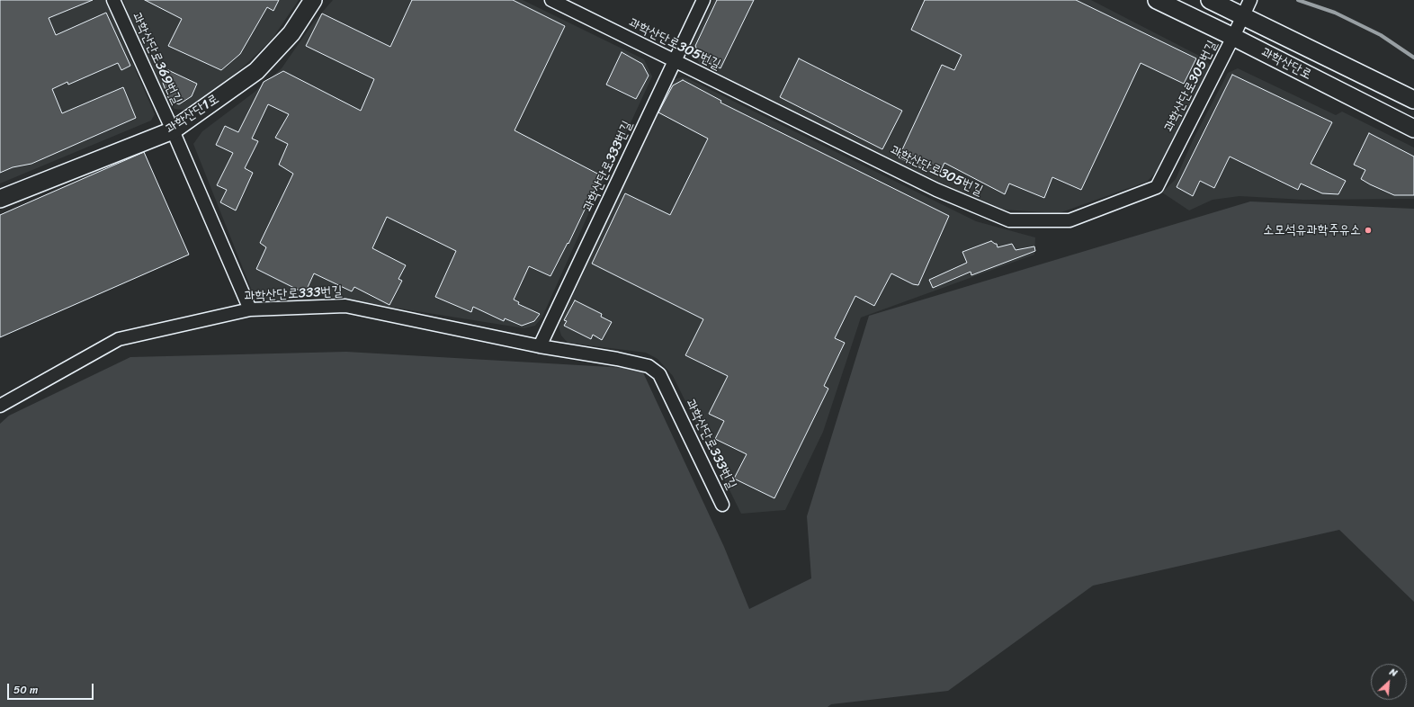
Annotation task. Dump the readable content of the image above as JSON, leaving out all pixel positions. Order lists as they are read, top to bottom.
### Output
{
  "streets": {
    "main road": ["과학산단로", "과학산단1로"],
    "street": ["과학산단로305번길", "과학산단로369번길", "과학산단로333번길"]
  },
  "crossings": [
    ["과학산단로305번길", "과학산단로"],
    ["과학산단로305번길", "과학산단로333번길"],
    ["과학산단로369번길", "과학산단1로"],
    ["과학산단로369번길", "과학산단로333번길"]
  ],
  "places": ["소모석유과학주유소"],
  "scale_bar": "50 m",
  "north": "top right"
}
